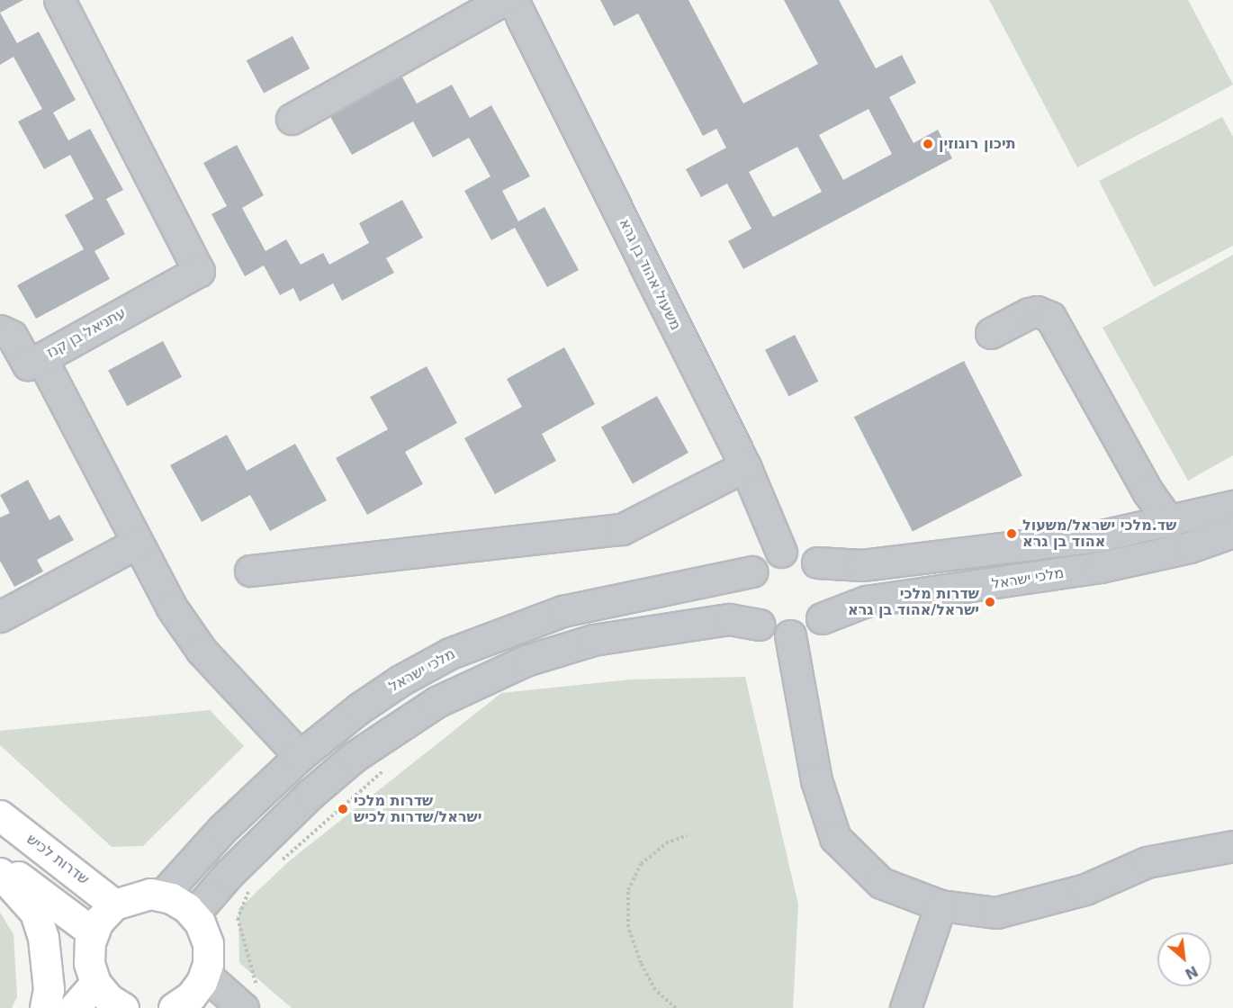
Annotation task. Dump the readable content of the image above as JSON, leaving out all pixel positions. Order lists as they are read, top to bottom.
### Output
{
  "streets": {
    "main road": ["שדרות לכיש"],
    "street": ["משעול אהוד בן גרא", "עתניאל בן קנז", "מלכי ישראל"]
  },
  "crossings": [
    ["משעול אהוד בן גרא", "מלכי ישראל"],
    ["עתניאל בן קנז", "מלכי ישראל"]
  ],
  "places": [
    "תיכון רוגוזין",
    "שד.מלכי ישראל/משעול אהוד בן גרא",
    "שדרות מלכי ישראל/אהוד בן גרא",
    "שדרות מלכי ישראל/שדרות לכיש"
  ],
  "north": "bottom right"
}
